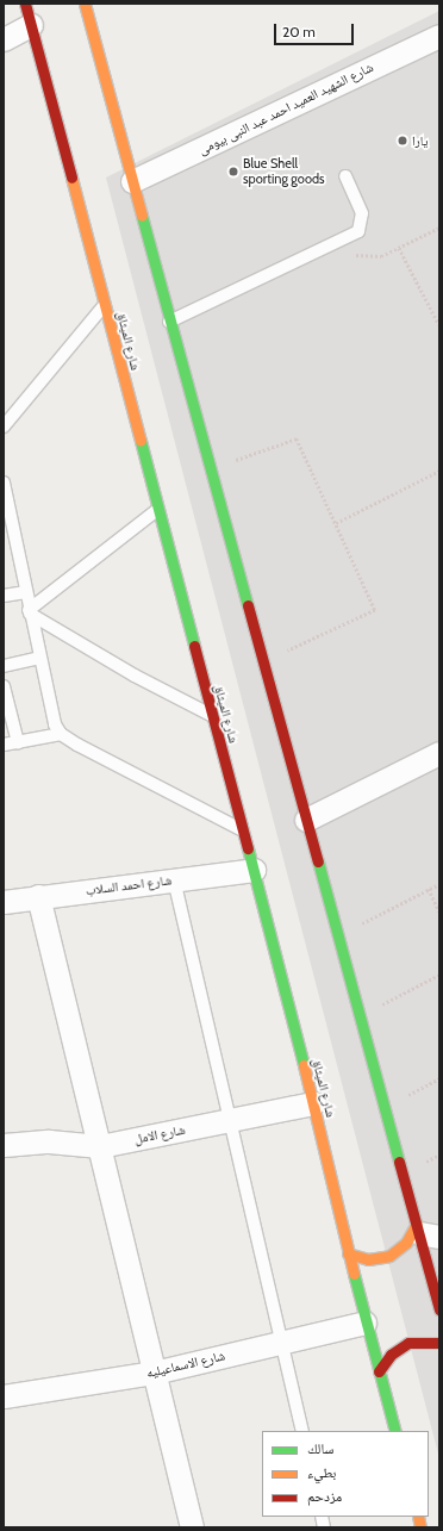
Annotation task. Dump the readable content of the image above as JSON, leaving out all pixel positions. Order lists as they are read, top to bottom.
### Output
{
  "streets": {
    "main road": ["شارع الميثاق"],
    "street": [
      "شارع الشهيد العميد احمد عبد النبى بيومى",
      "شارع احمد السلاب",
      "شارع الامل",
      "شارع الاسماعيليه"
    ]
  },
  "crossings": [
    ["شارع الميثاق", "شارع احمد السلاب"],
    ["شارع الميثاق", "شارع الامل"],
    ["شارع الميثاق", "شارع الاسماعيليه"]
  ],
  "places": ["يارا", "Blue Shell sporting goods"],
  "legend": ["سالك", "بطيء", "مزدحم"],
  "scale_bar": "20 m"
}
